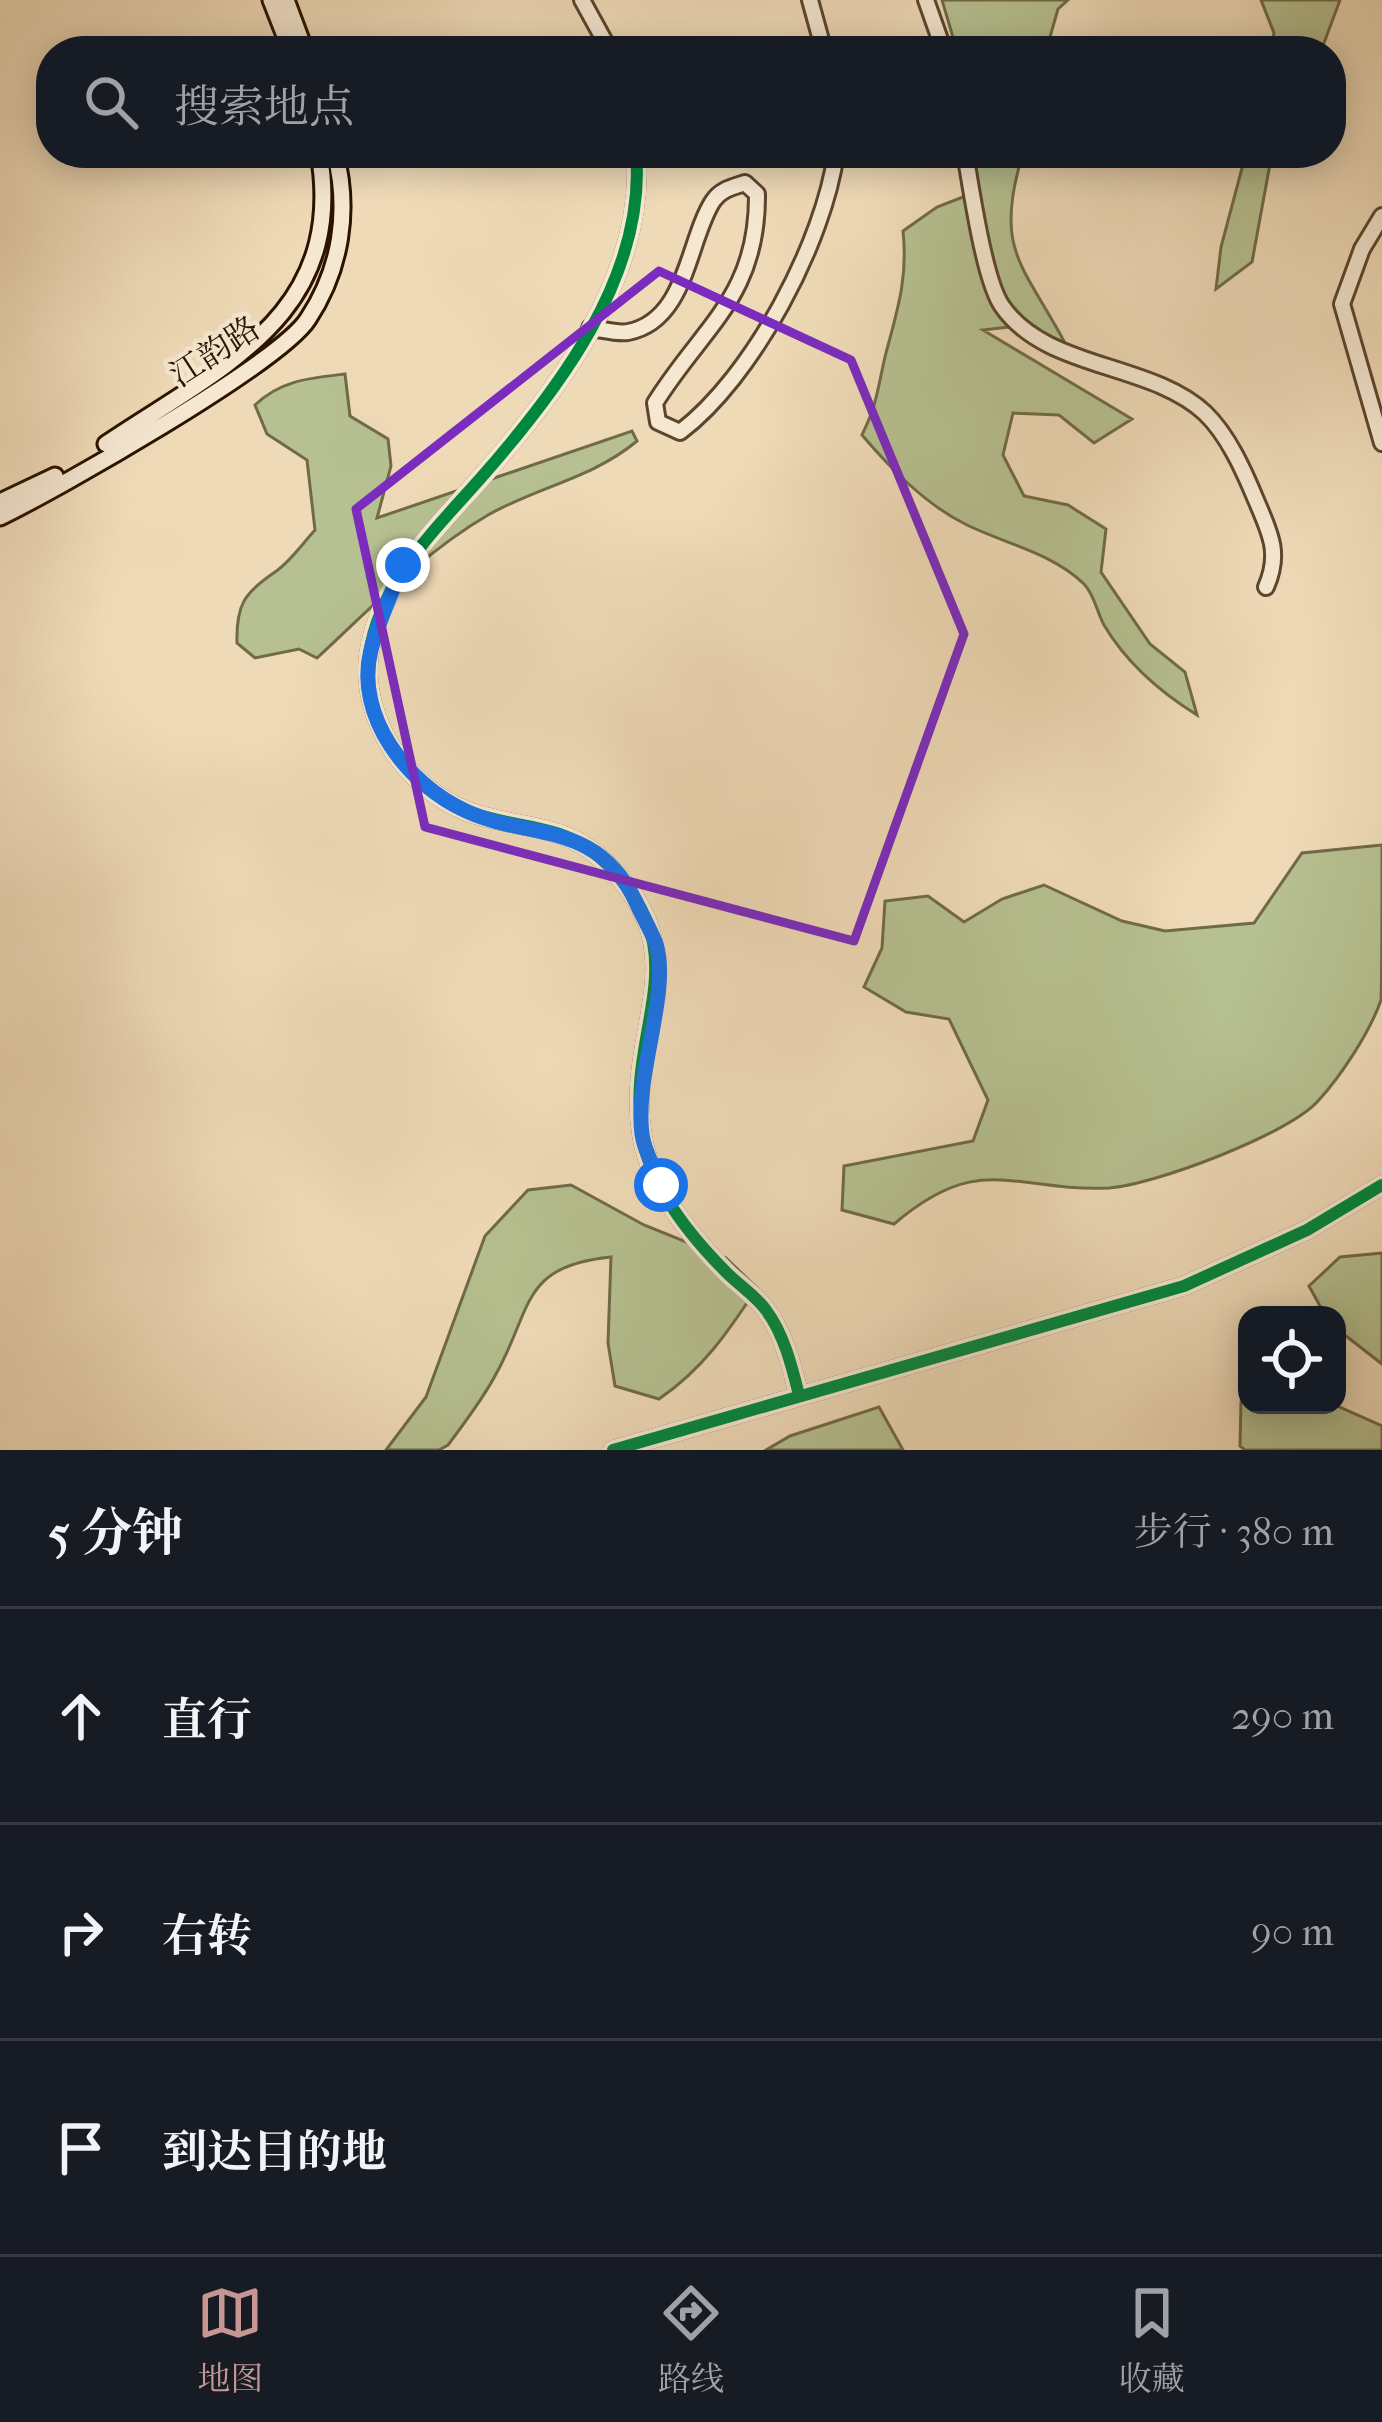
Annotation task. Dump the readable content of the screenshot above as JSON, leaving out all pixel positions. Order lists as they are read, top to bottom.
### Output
{
  "streets": {
    "main road": ["江韵路"]
  },
  "page": {
    "search": "搜索地点",
    "heading": ["5 分钟", "步行 · 380 m"],
    "list": [
      ["直行", "290 m"],
      ["右转", "90 m"],
      "到达目的地"
    ],
    "nav": ["地图", "路线", "收藏"]
  }
}
